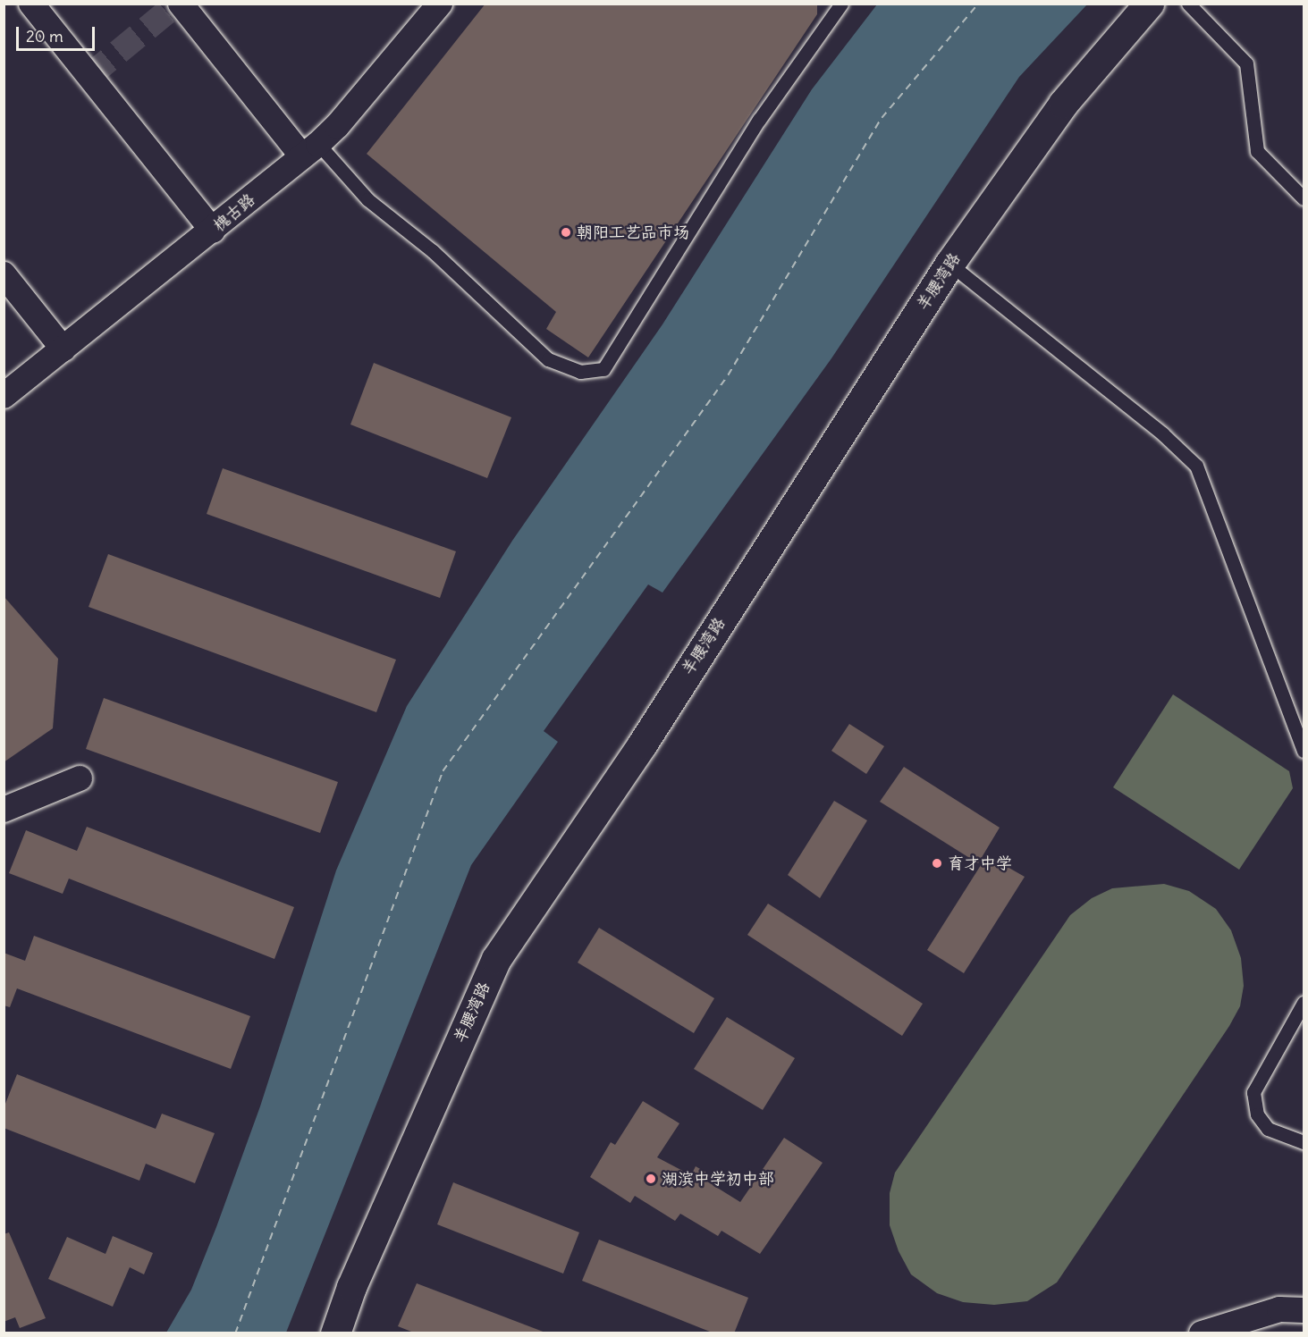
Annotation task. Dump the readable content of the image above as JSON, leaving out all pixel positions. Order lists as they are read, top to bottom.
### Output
{
  "streets": {
    "street": ["槐古路", "羊腰湾路"]
  },
  "places": ["朝阳工艺品市场", "育才中学", "湖滨中学初中部"],
  "scale_bar": "20 m"
}
